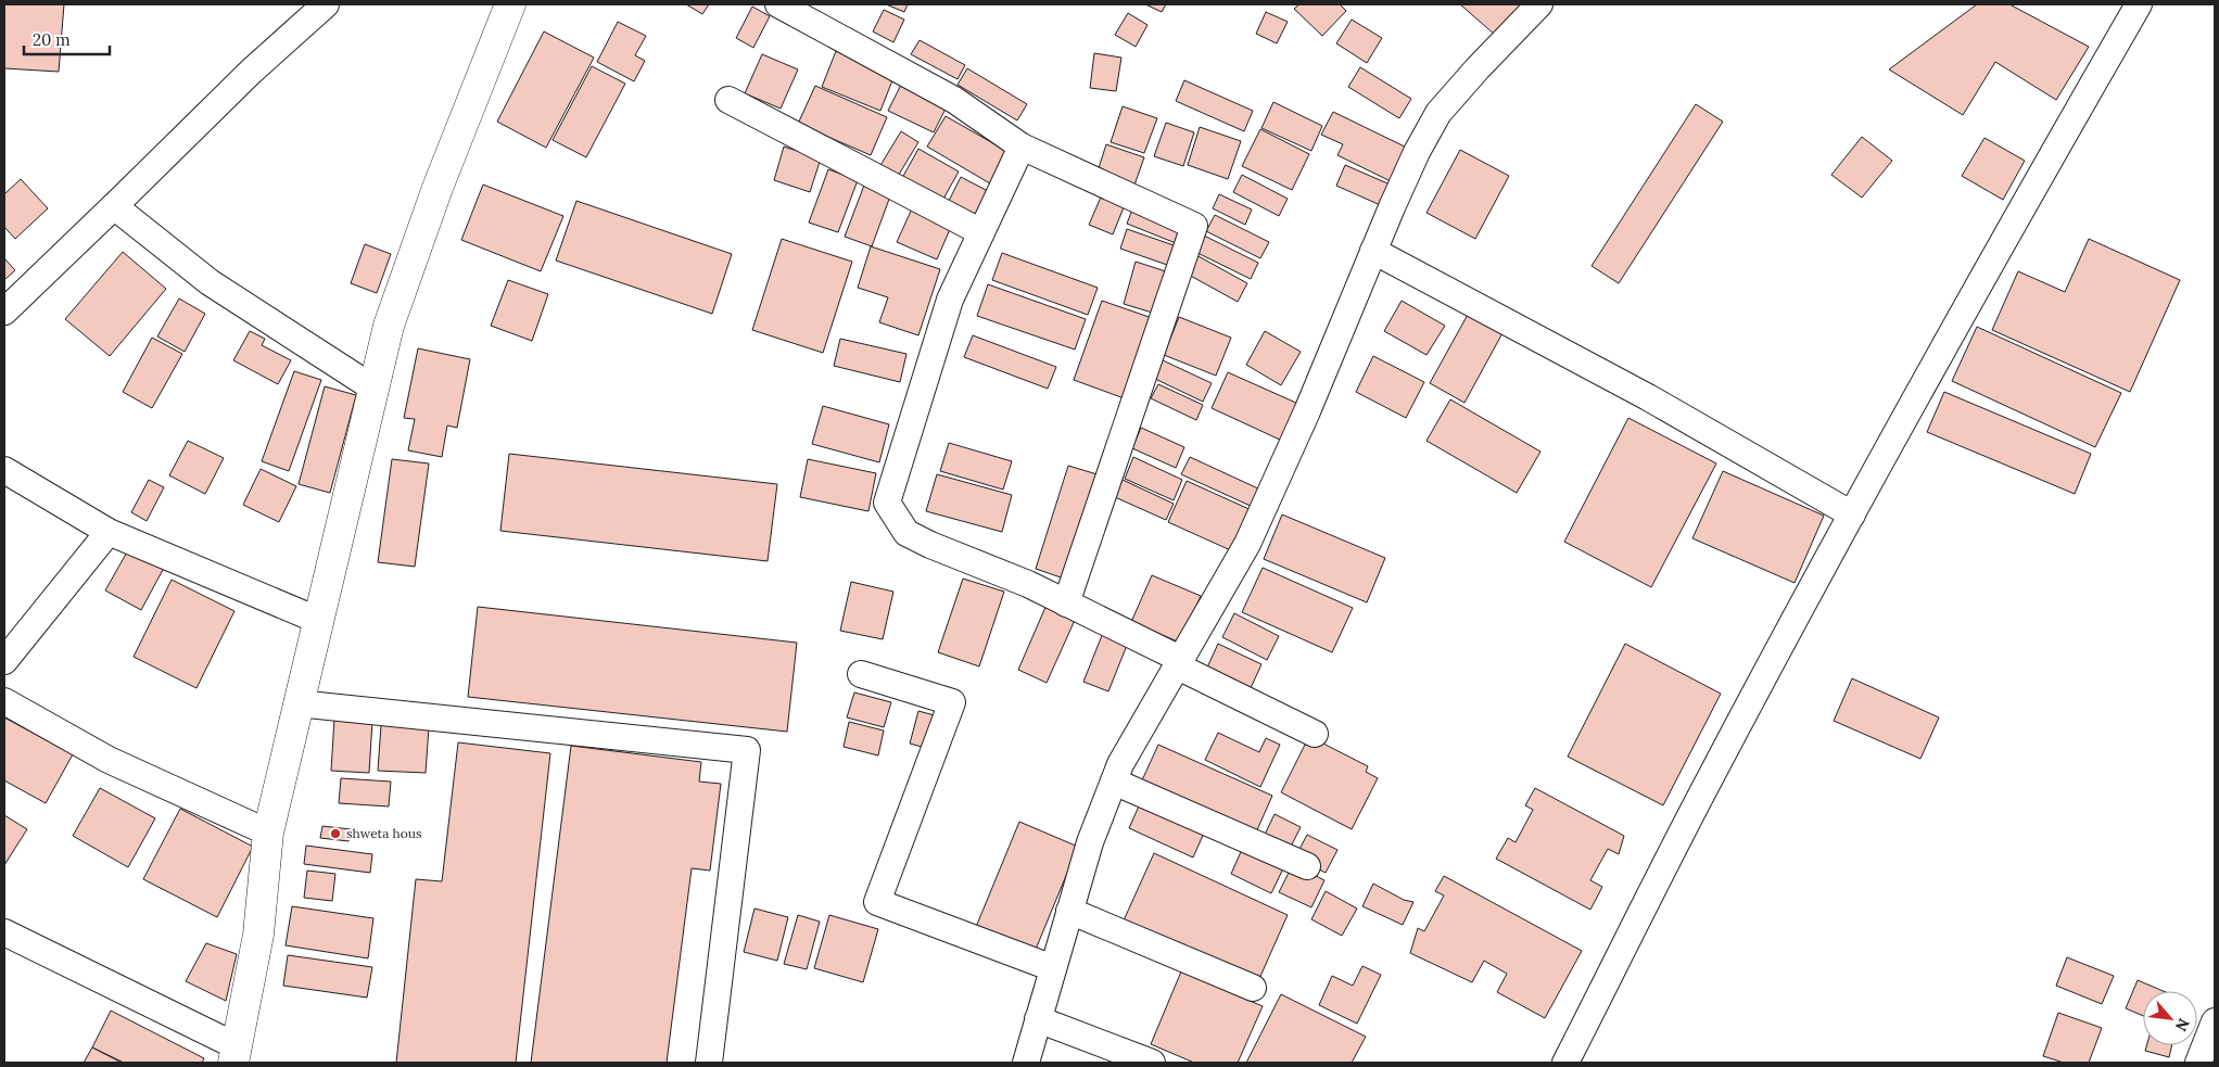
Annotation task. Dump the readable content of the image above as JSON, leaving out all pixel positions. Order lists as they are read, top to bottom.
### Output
{
  "places": ["shweta hous"],
  "scale_bar": "20 m",
  "north": "bottom right"
}
